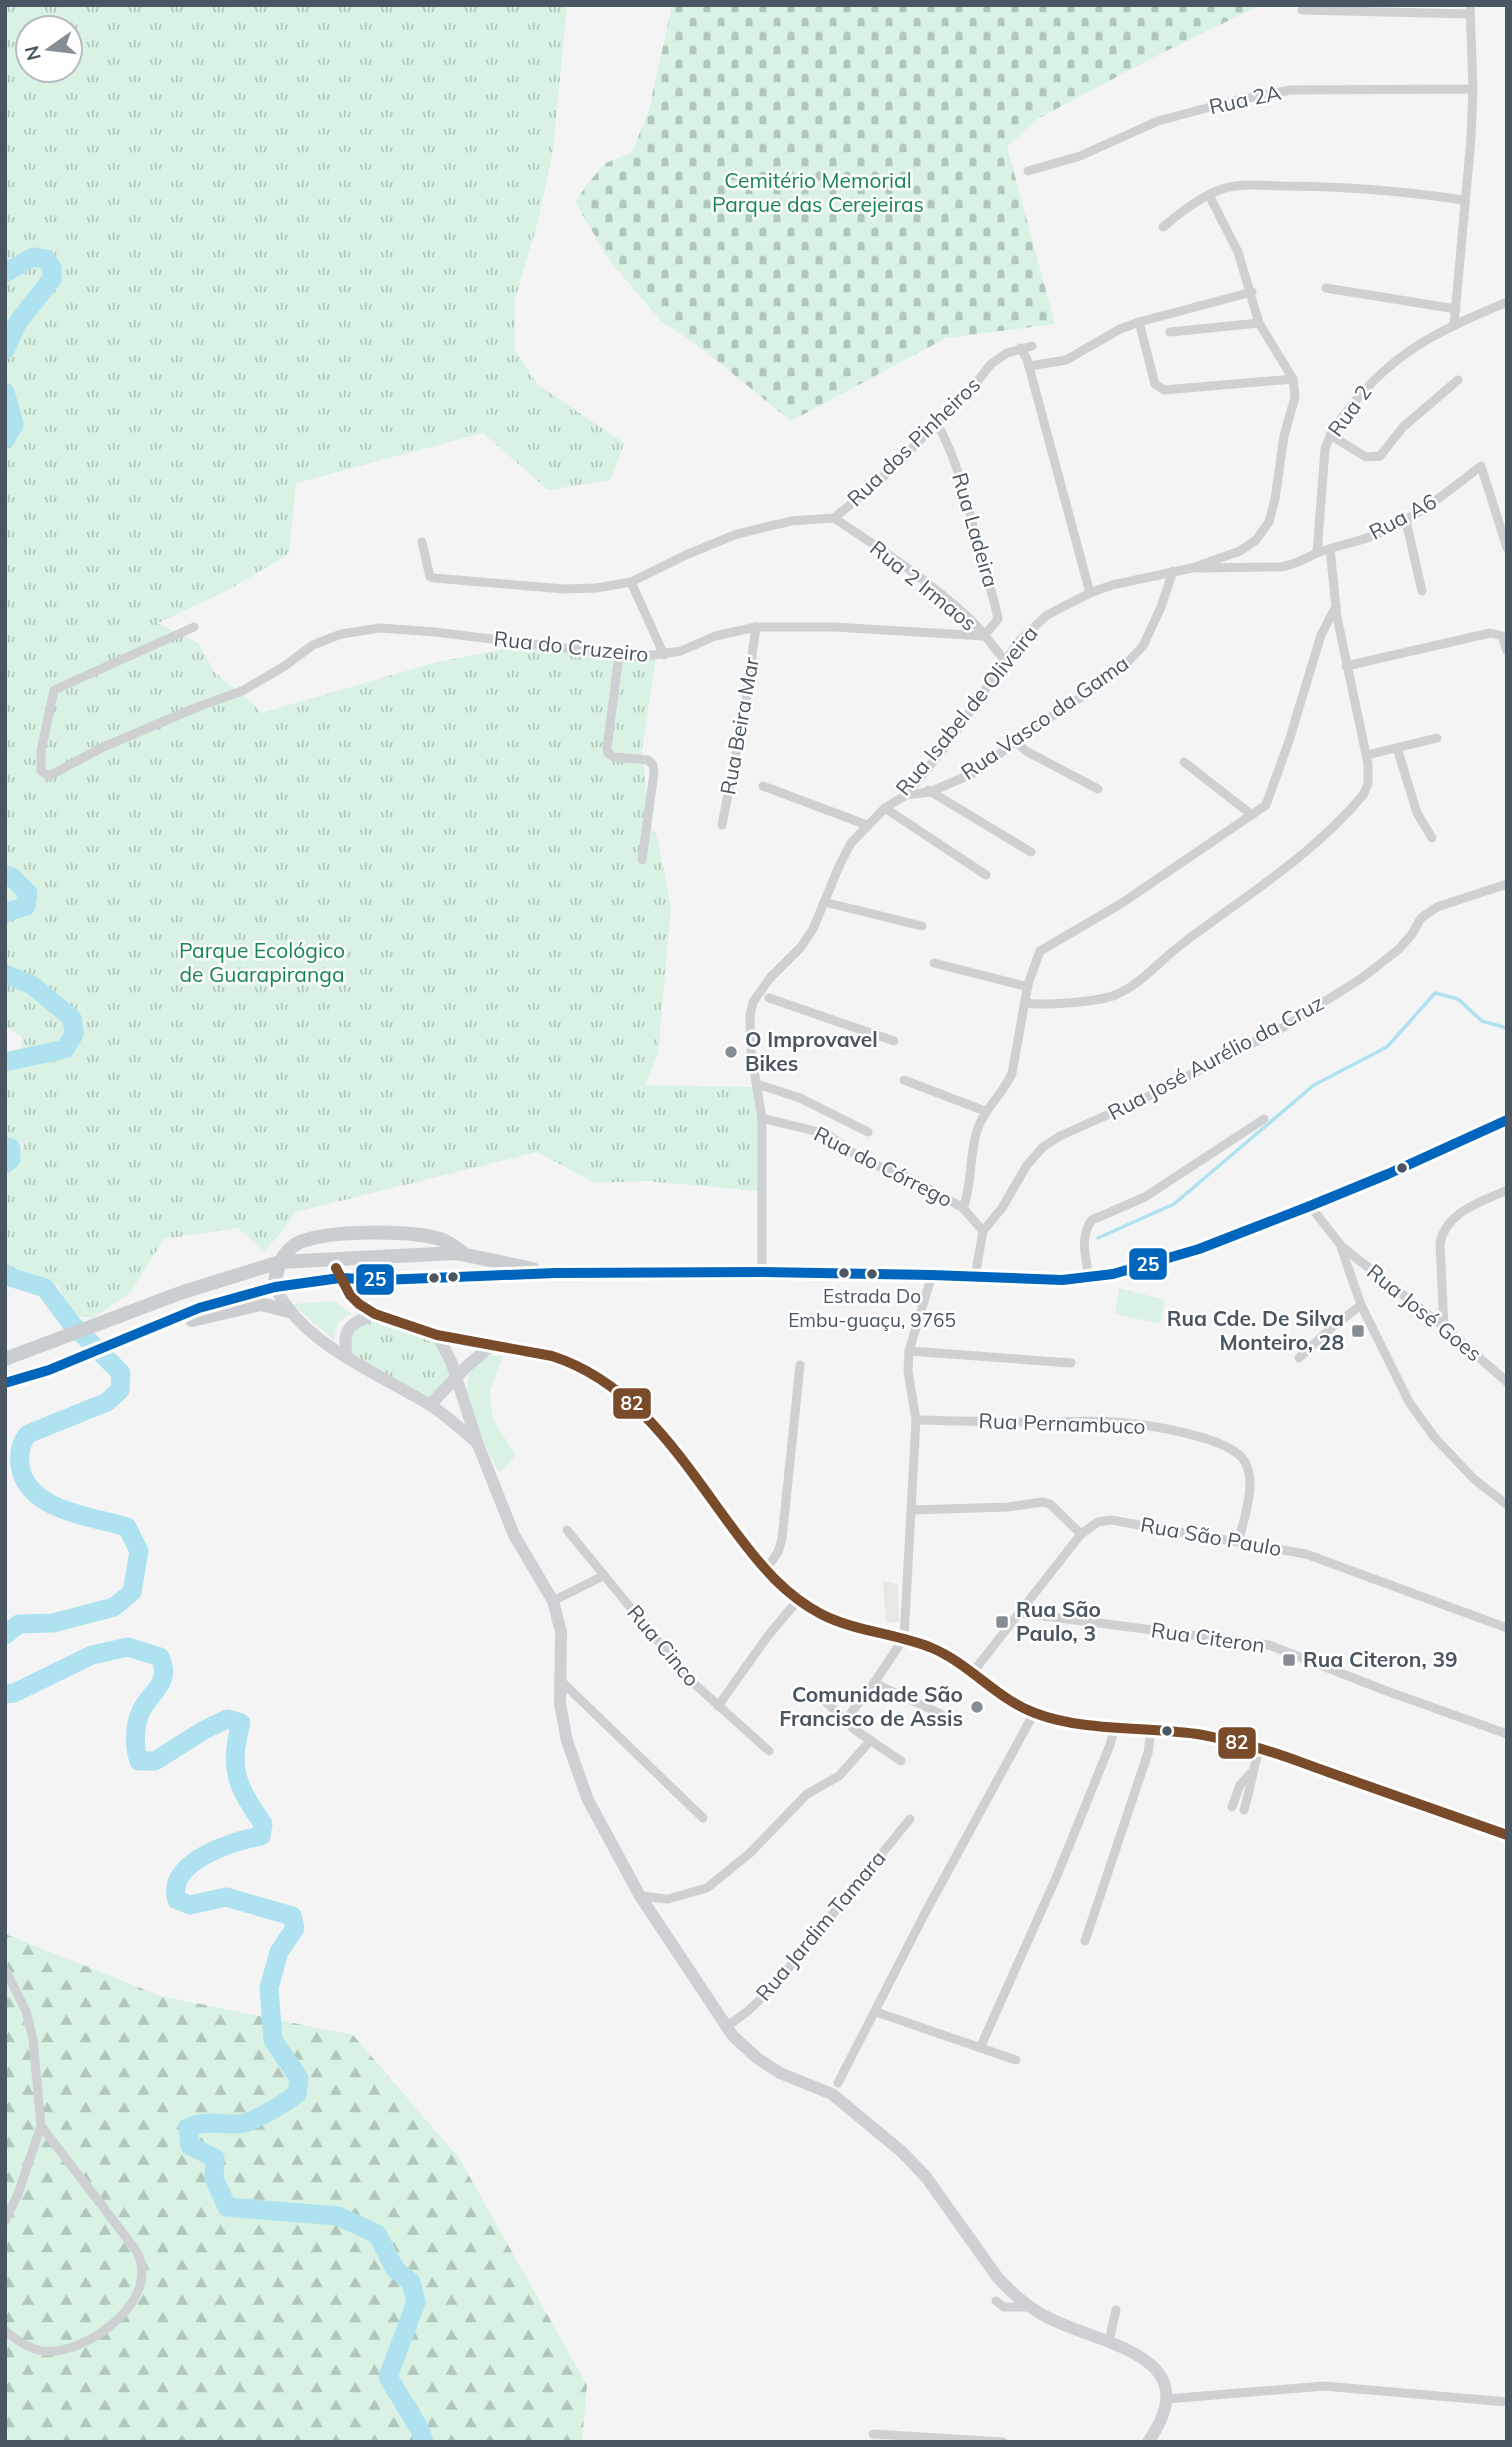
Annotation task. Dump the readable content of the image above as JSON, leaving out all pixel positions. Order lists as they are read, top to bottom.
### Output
{
  "streets": {
    "street": [
      "Rua 2A",
      "Rua 2",
      "Rua dos Pinheiros",
      "Rua A6",
      "Rua Ladeira",
      "Rua 2 Irmaos",
      "Rua do Cruzeiro",
      "Rua Isabel de Oliveira",
      "Rua Vasco da Gama",
      "Rua Beira Mar",
      "Rua José Aurélio da Cruz",
      "Rua do Córrego",
      "Rua José Goes",
      "Rua Pernambuco",
      "Rua São Paulo",
      "Rua Citeron",
      "Rua Cinco",
      "Rua Jardim Tamara"
    ]
  },
  "crossings": [
    ["Rua 2", "Rua A6"],
    ["Rua dos Pinheiros", "Rua Ladeira"],
    ["Rua dos Pinheiros", "Rua 2 Irmaos"],
    ["Rua Ladeira", "Rua 2 Irmaos"],
    ["Rua Ladeira", "Rua do Cruzeiro"],
    ["Rua 2 Irmaos", "Rua do Cruzeiro"],
    ["Rua 2 Irmaos", "Rua Isabel de Oliveira"],
    ["Rua do Cruzeiro", "Rua Beira Mar"],
    ["Rua Isabel de Oliveira", "Rua Vasco da Gama"],
    ["Rua José Aurélio da Cruz", "Rua do Córrego"],
    ["Rua Pernambuco", "Rua São Paulo"],
    ["Rua São Paulo", "Rua Citeron"]
  ],
  "parks": ["Cemitério Memorial Parque das Cerejeiras", "Parque Ecológico de Guarapiranga"],
  "places": {
    "other": ["O Improvavel Bikes", "Estrada Do Embu-guaçu, 9765", "Comunidade São Francisco de Assis"],
    "transit": ["Rua Cde. De Silva Monteiro, 28", "Rua São Paulo, 3", "Rua Citeron, 39"]
  },
  "lines": ["transit line 25", "transit line 82"],
  "north": "left"
}
